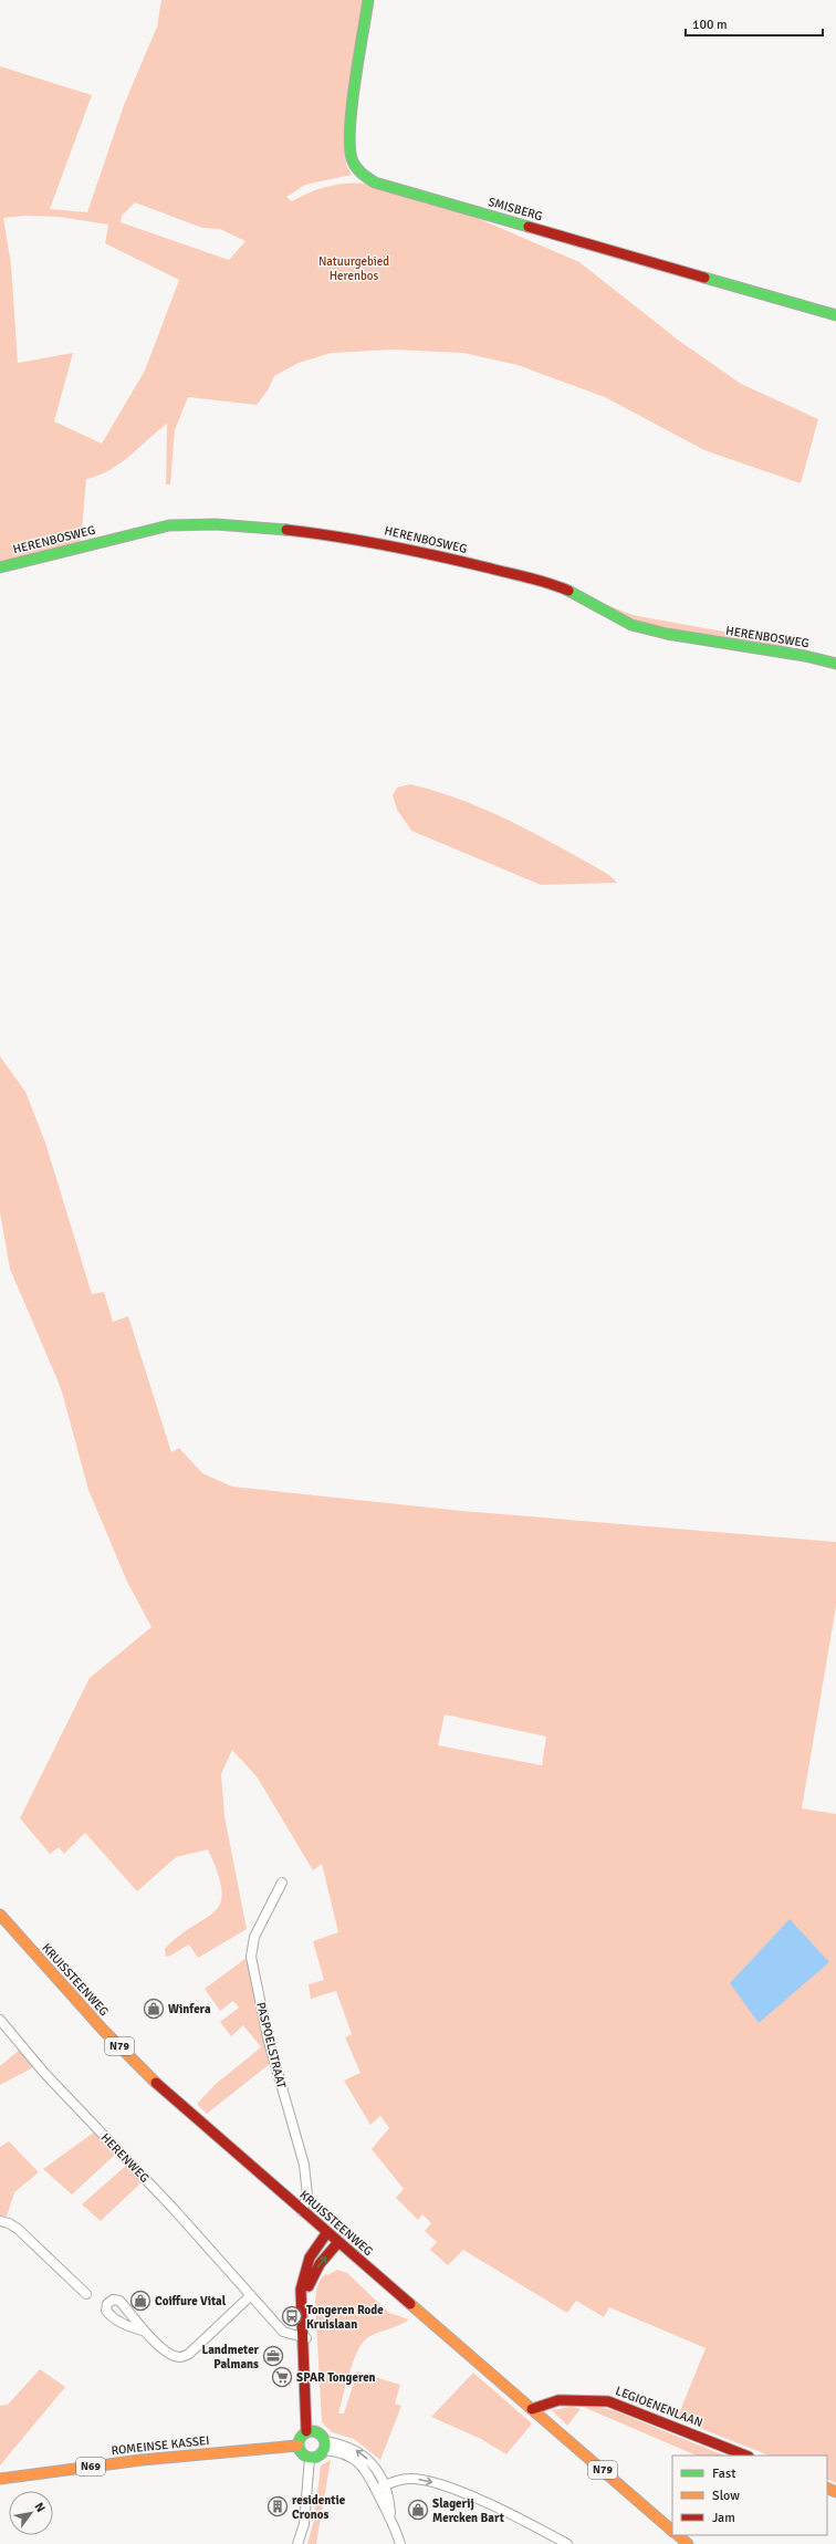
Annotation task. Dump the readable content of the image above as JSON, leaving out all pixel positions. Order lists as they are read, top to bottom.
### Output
{
  "streets": {
    "street": [
      "SMISBERG",
      "HERENBOSWEG",
      "KRUISSTEENWEG",
      "PASPOELSTRAAT",
      "N79",
      "HERENWEG",
      "LEGIOENENLAAN",
      "ROMEINSE KASSEI",
      "N69"
    ]
  },
  "crossings": [
    ["KRUISSTEENWEG", "PASPOELSTRAAT"],
    ["KRUISSTEENWEG", "LEGIOENENLAAN"]
  ],
  "parks": ["Natuurgebied Herenbos"],
  "places": {
    "shop": ["Winfera", "Coiffure Vital", "Slagerij Mercken Bart"],
    "bus stop": ["Tongeren Rode Kruislaan"],
    "office": ["Landmeter Palmans"],
    "supermarket": ["SPAR Tongeren"],
    "building": ["residentie Cronos"]
  },
  "legend": ["Fast", "Slow", "Jam"],
  "scale_bar": "100 m",
  "north": "top right"
}
